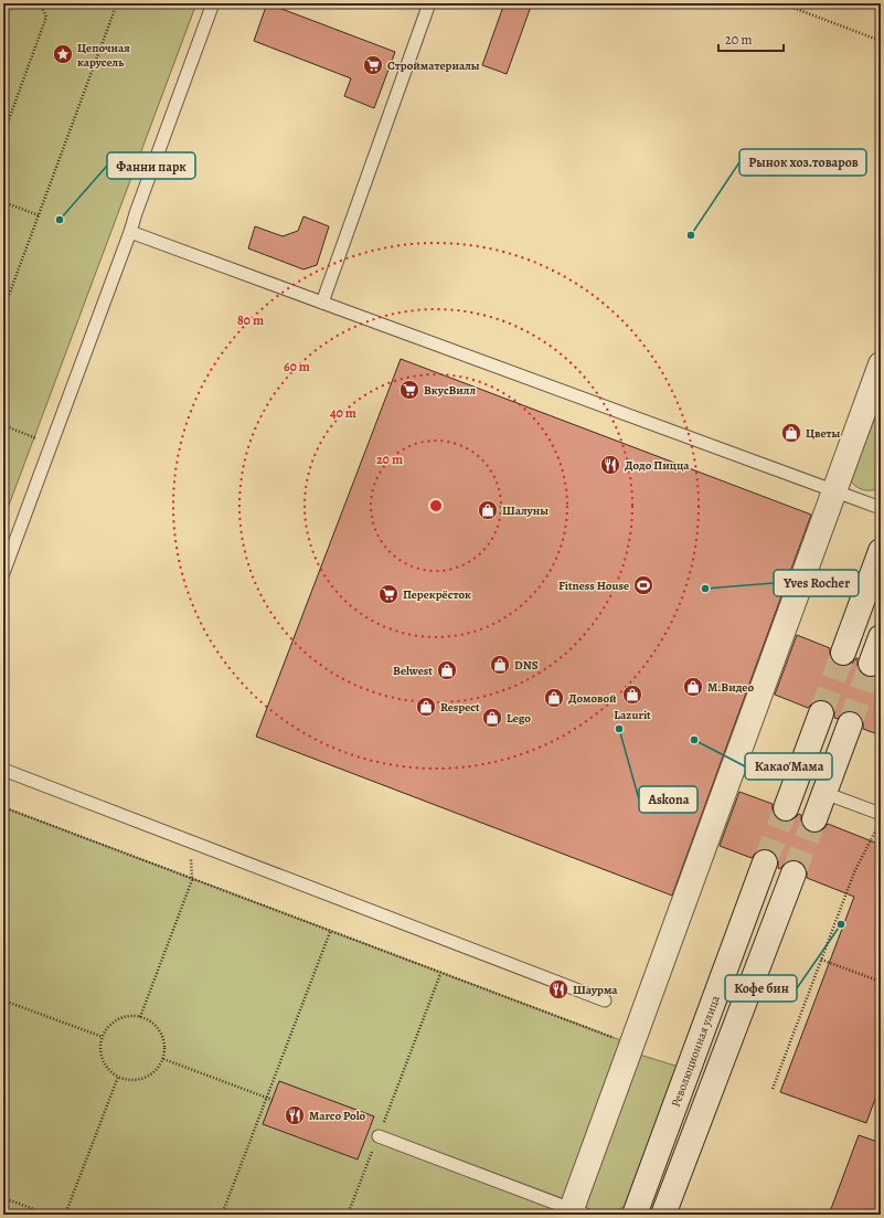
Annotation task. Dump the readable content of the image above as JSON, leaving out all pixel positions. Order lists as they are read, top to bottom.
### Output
{
  "streets": {
    "main road": ["Революционная улица"]
  },
  "places": {
    "place": ["Цепочная карусель"],
    "supermarket": ["Стройматериалы", "ВкусВилл", "Перекрёсток"],
    "other": [
      "Фанни парк",
      "Рынок хоз.товаров",
      "Yves Rocher",
      "Askona",
      "Какао'Мама",
      "Кофе бин"
    ],
    "shop": [
      "Цветы",
      "Шалуны",
      "DNS",
      "Belwest",
      "М.Видео",
      "Lazurit",
      "Домовой",
      "Respect",
      "Lego"
    ],
    "restaurant": ["Додо Пицца", "Шаурма", "Marco Polo"],
    "sports": ["Fitness House"]
  },
  "scale_bar": "20 m",
  "rings": [
    "80 m",
    "60 m",
    "40 m",
    "20 m"
  ]
}
